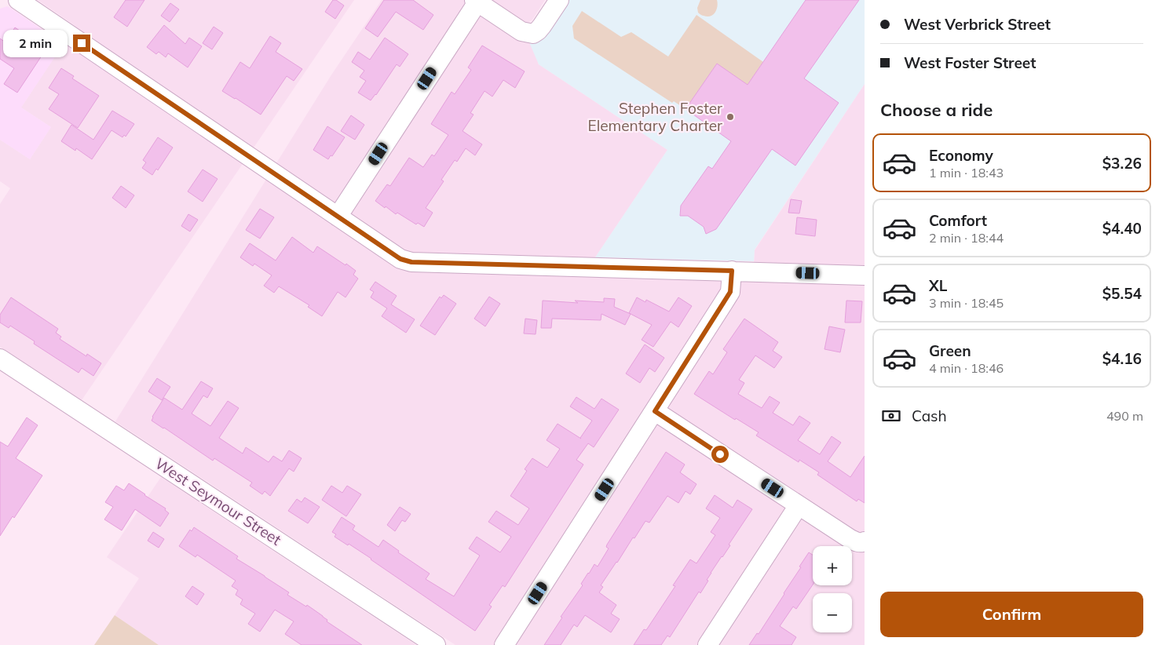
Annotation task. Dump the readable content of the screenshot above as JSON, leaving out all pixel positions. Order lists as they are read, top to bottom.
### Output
{
  "streets": {
    "street": ["West Seymour Street"]
  },
  "places": ["Stephen Foster Elementary Charter"],
  "page": {
    "banner": ["West Verbrick Street", "West Foster Street"],
    "bubble": "2 min",
    "heading": "Choose a ride",
    "list": [
      {
        "name": "Economy",
        "note": "1 min · 18:43",
        "value": "$3.26"
      },
      {
        "name": "Comfort",
        "note": "2 min · 18:44",
        "value": "$4.40"
      },
      {
        "name": "XL",
        "note": "3 min · 18:45",
        "value": "$5.54"
      },
      {
        "name": "Green",
        "note": "4 min · 18:46",
        "value": "$4.16"
      }
    ],
    "pay": ["Cash", "490 m"],
    "map_buttons": ["+", "−"],
    "buttons": "Confirm"
  }
}
